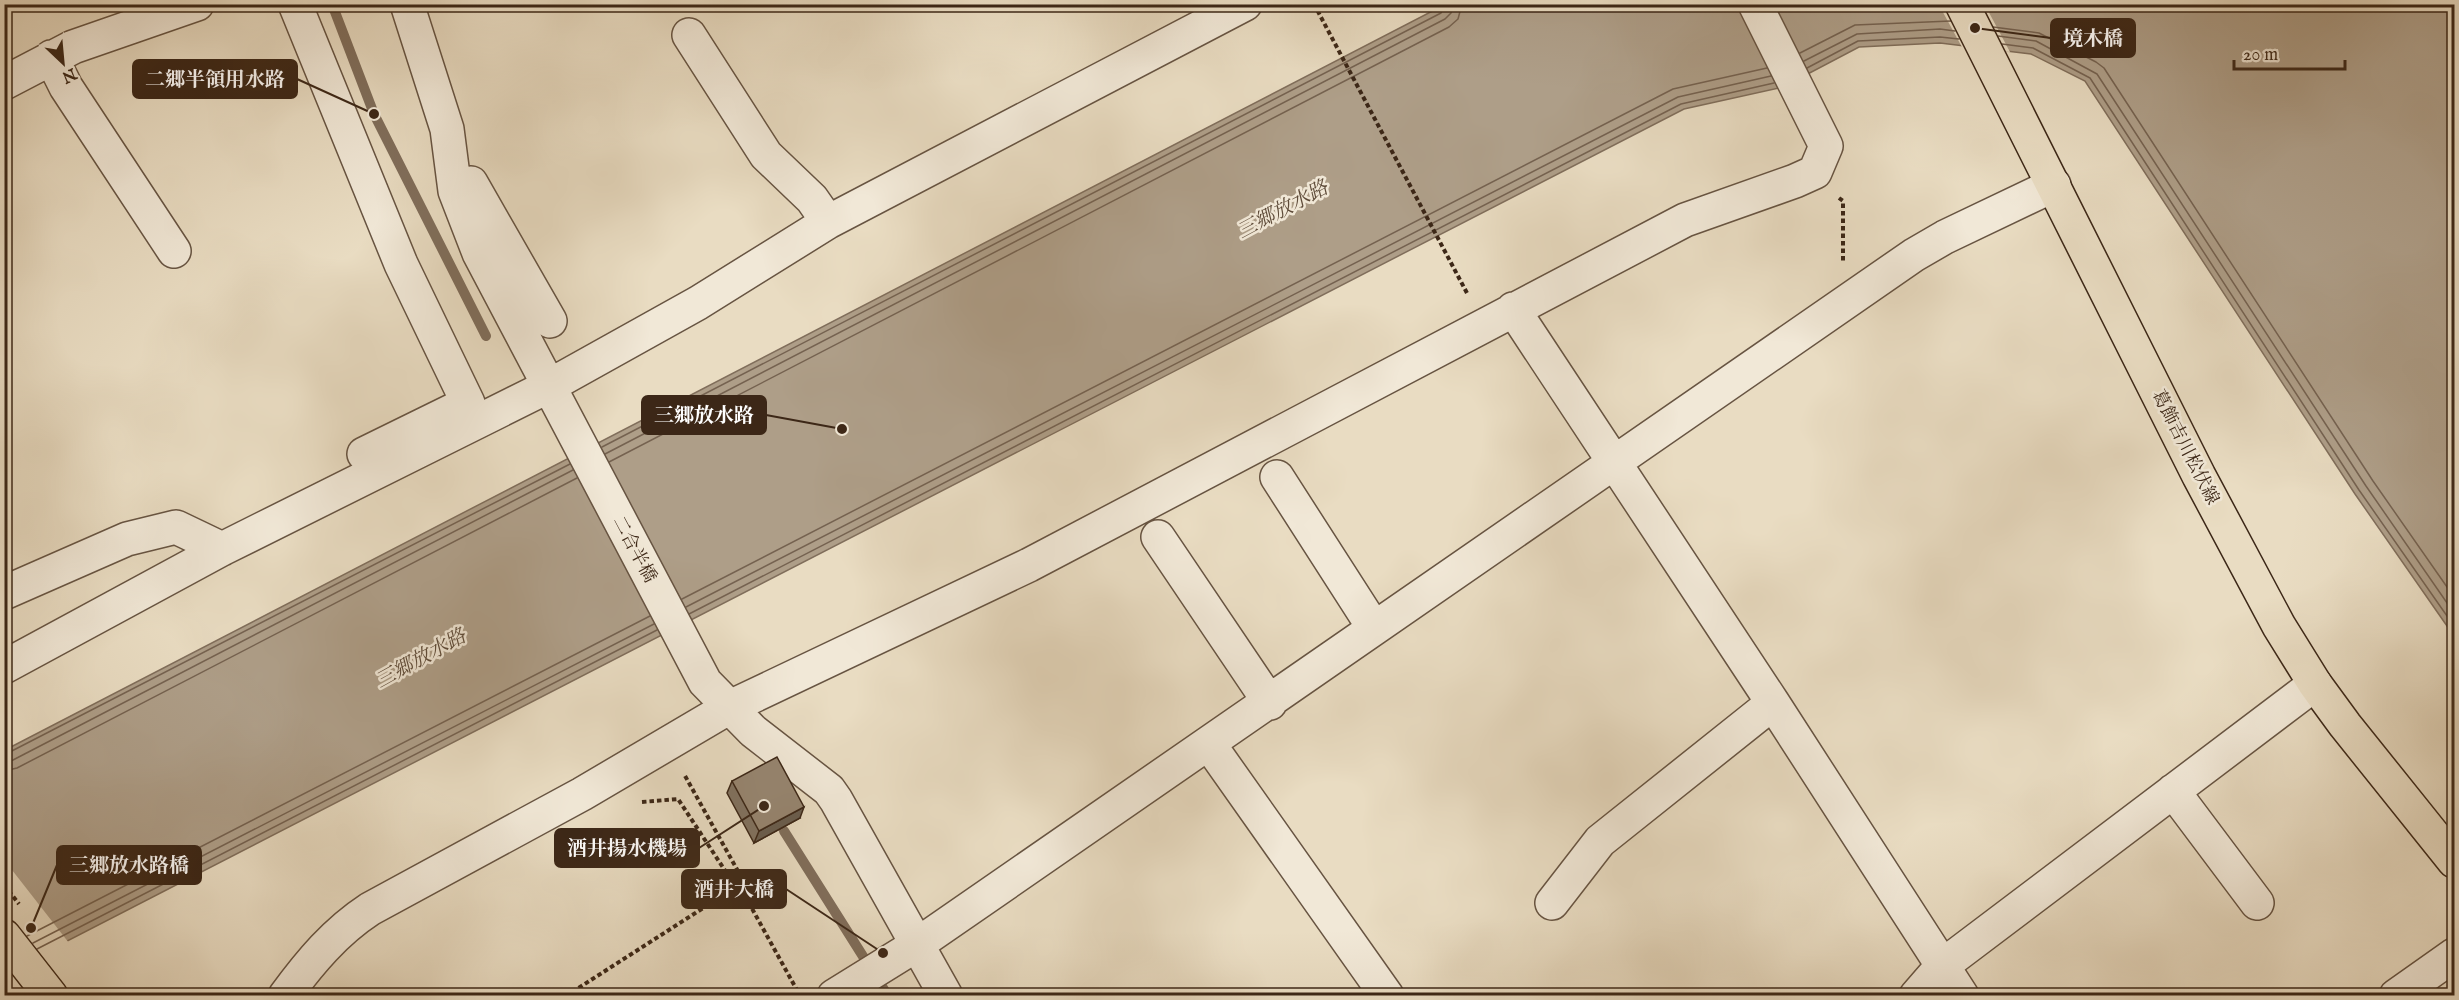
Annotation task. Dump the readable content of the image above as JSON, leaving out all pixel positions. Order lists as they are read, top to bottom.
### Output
{
  "streets": {
    "main road": ["葛飾吉川松伏線"],
    "street": ["二合半橋"]
  },
  "water": ["三郷放水路"],
  "places": [
    "境木橋",
    "二郷半領用水路",
    "三郷放水路",
    "酒井揚水機場",
    "三郷放水路橋",
    "酒井大橋"
  ],
  "scale_bar": "20 m",
  "north": "bottom right"
}
